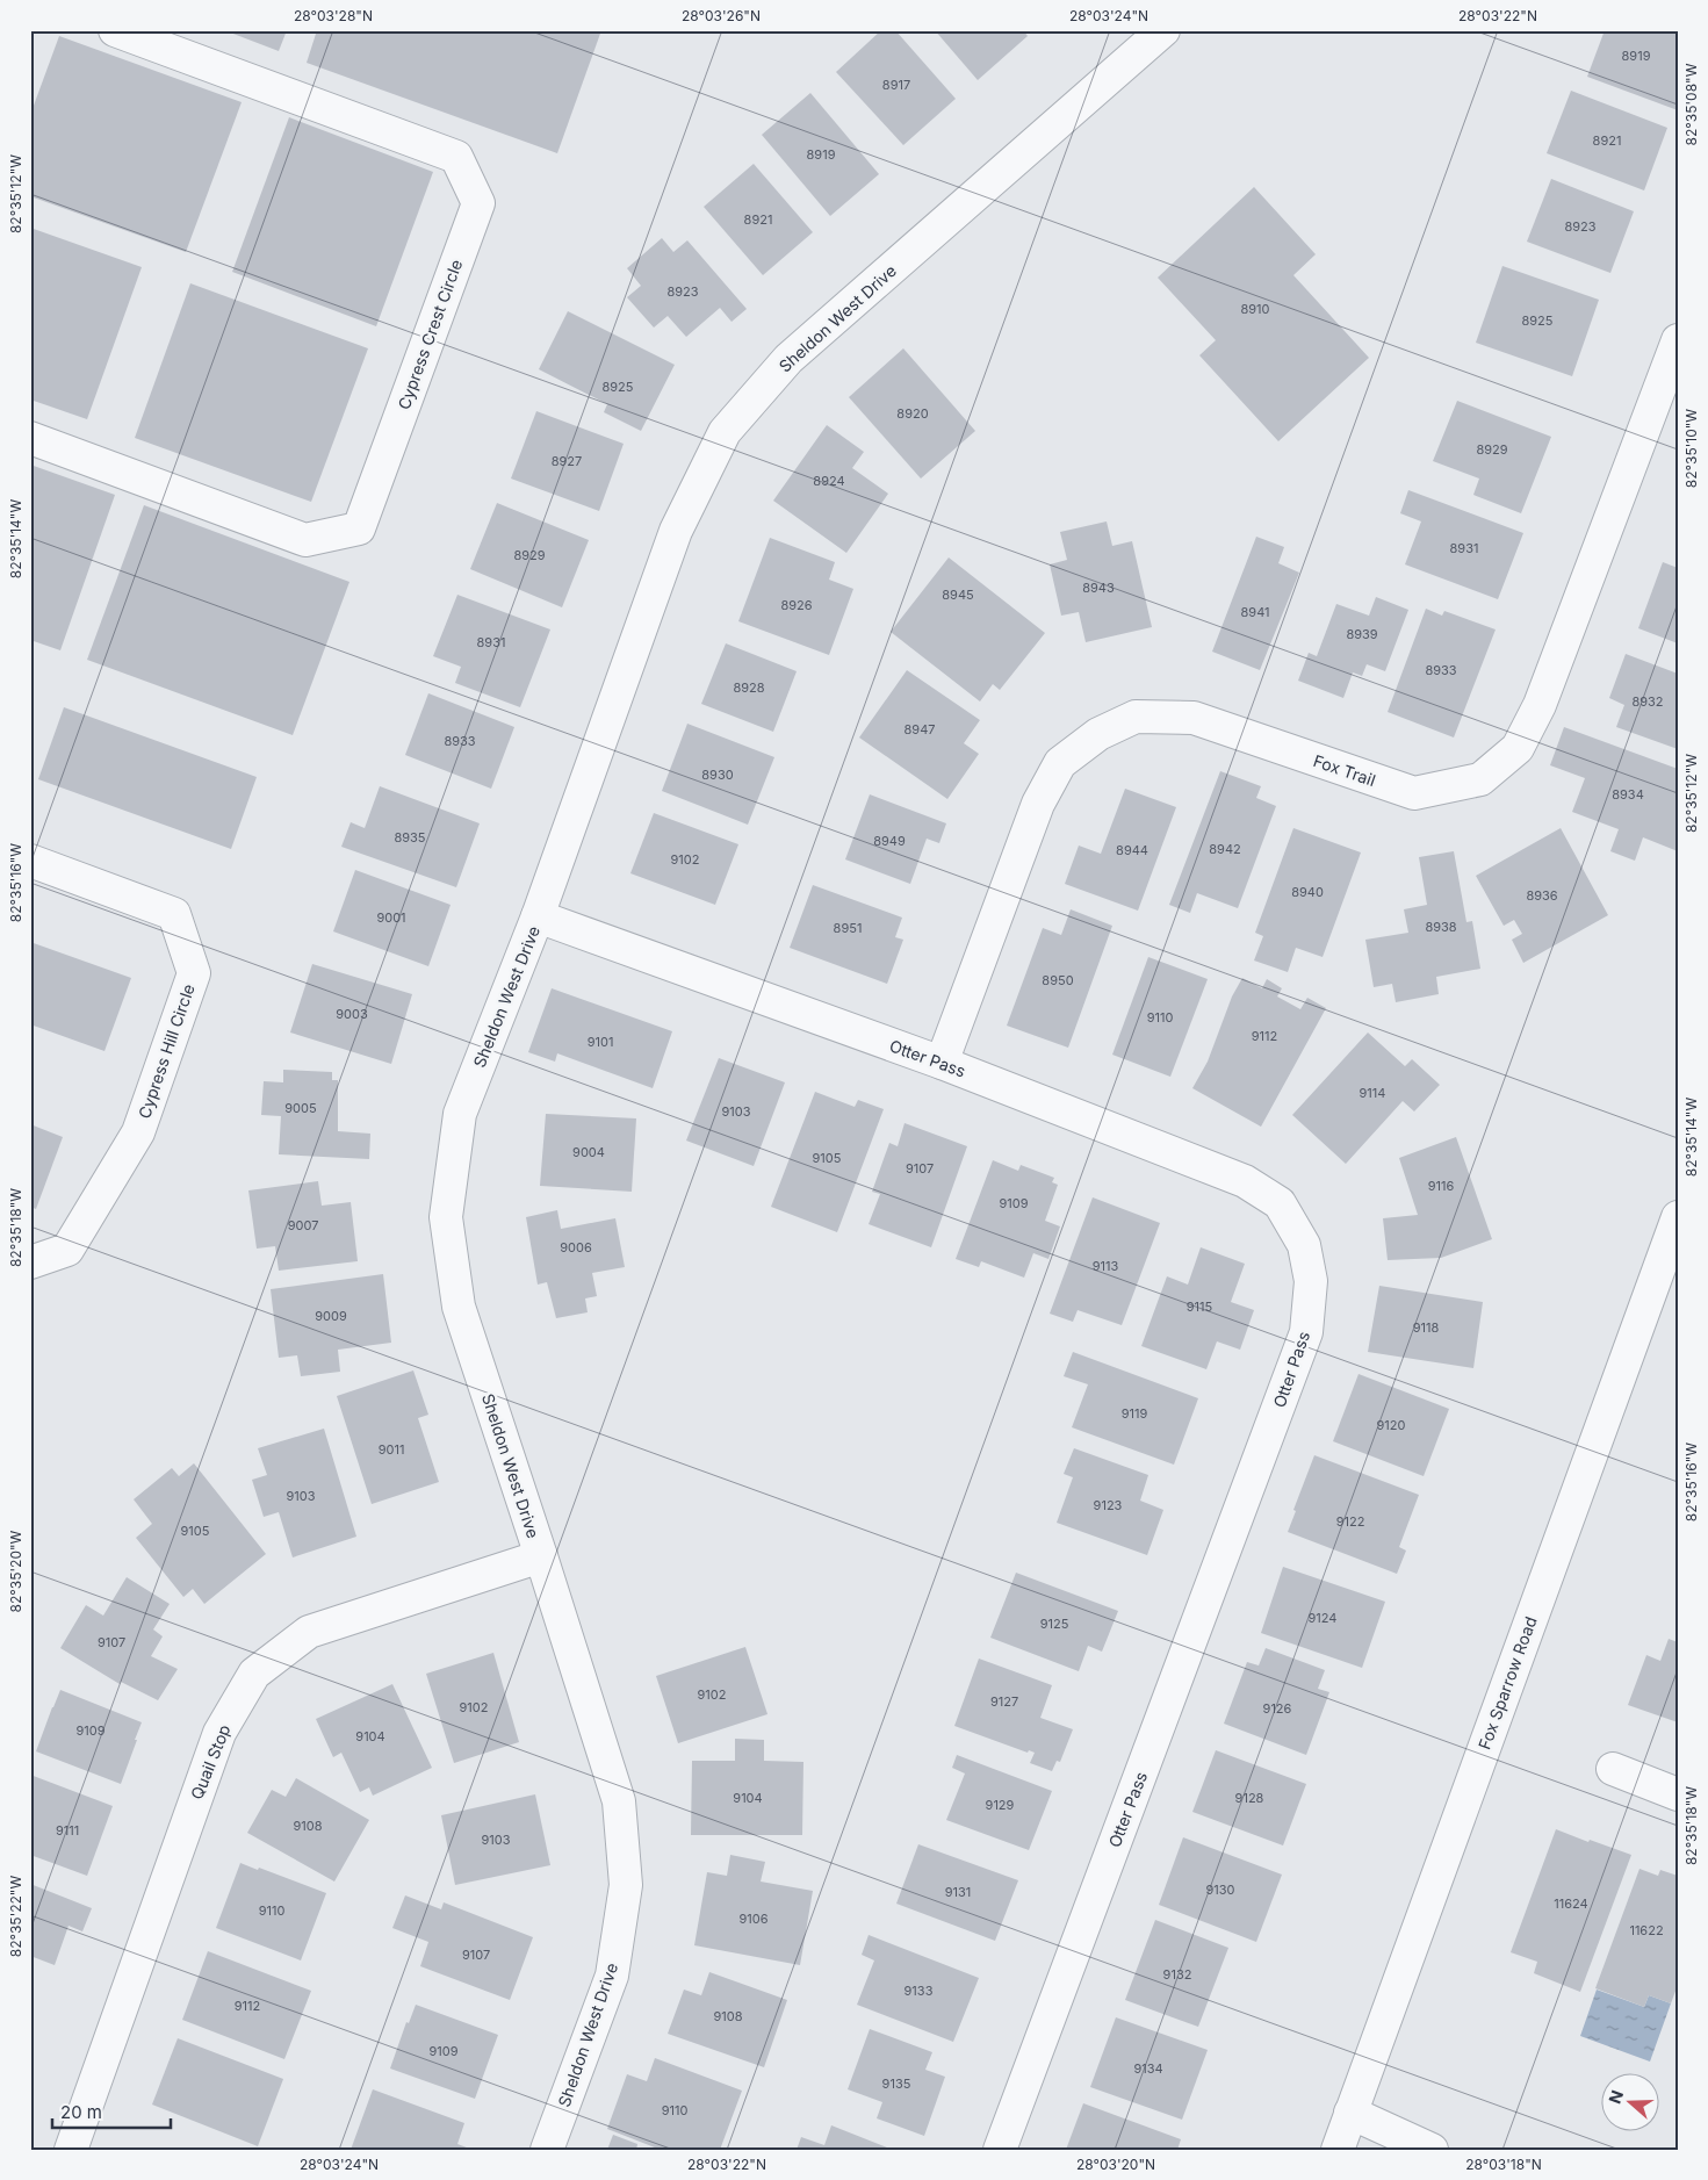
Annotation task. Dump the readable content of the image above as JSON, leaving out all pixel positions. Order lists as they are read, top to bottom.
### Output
{
  "streets": {
    "street": [
      "Sheldon West Drive",
      "Cypress Crest Circle",
      "Fox Trail",
      "Cypress Hill Circle",
      "Otter Pass",
      "Fox Sparrow Road",
      "Quail Stop"
    ]
  },
  "crossings": [
    ["Sheldon West Drive", "Otter Pass"],
    ["Sheldon West Drive", "Quail Stop"],
    ["Fox Trail", "Otter Pass"]
  ],
  "house_numbers": [
    "8919",
    "8917",
    "8921",
    "8919",
    "8921",
    "8923",
    "8923",
    "8910",
    "8925",
    "8925",
    "8920",
    "8929",
    "8927",
    "8924",
    "8931",
    "8929",
    "8943",
    "8945",
    "8926",
    "8941",
    "8939",
    "8931",
    "8933",
    "8928",
    "8932",
    "8947",
    "8933",
    "8930",
    "8934",
    "8935",
    "8949",
    "8942",
    "8944",
    "9102",
    "8940",
    "8936",
    "9001",
    "8938",
    "8951",
    "8950",
    "9003",
    "9110",
    "9112",
    "9101",
    "9114",
    "9005",
    "9103",
    "9004",
    "9105",
    "9107",
    "9116",
    "9109",
    "9007",
    "9006",
    "9113",
    "9115",
    "9009",
    "9118",
    "9119",
    "9120",
    "9011",
    "9103",
    "9123",
    "9122",
    "9105",
    "9124",
    "9125",
    "9107",
    "9102",
    "9127",
    "9102",
    "9126",
    "9109",
    "9104",
    "9104",
    "9128",
    "9129",
    "9108",
    "9111",
    "9103",
    "9130",
    "9131",
    "11624",
    "9110",
    "9106",
    "11622",
    "9107",
    "9132",
    "9133",
    "9112",
    "9108",
    "9109",
    "9134",
    "9135",
    "9110"
  ],
  "scale_bar": "20 m",
  "north": "left",
  "coordinates": [
    "28°03'28\"N",
    "28°03'26\"N",
    "28°03'24\"N",
    "28°03'22\"N",
    "82°35'08\"W",
    "82°35'12\"W",
    "82°35'10\"W",
    "82°35'14\"W",
    "82°35'16\"W",
    "82°35'18\"W",
    "82°35'20\"W",
    "82°35'22\"W",
    "28°03'20\"N",
    "28°03'18\"N"
  ]
}
